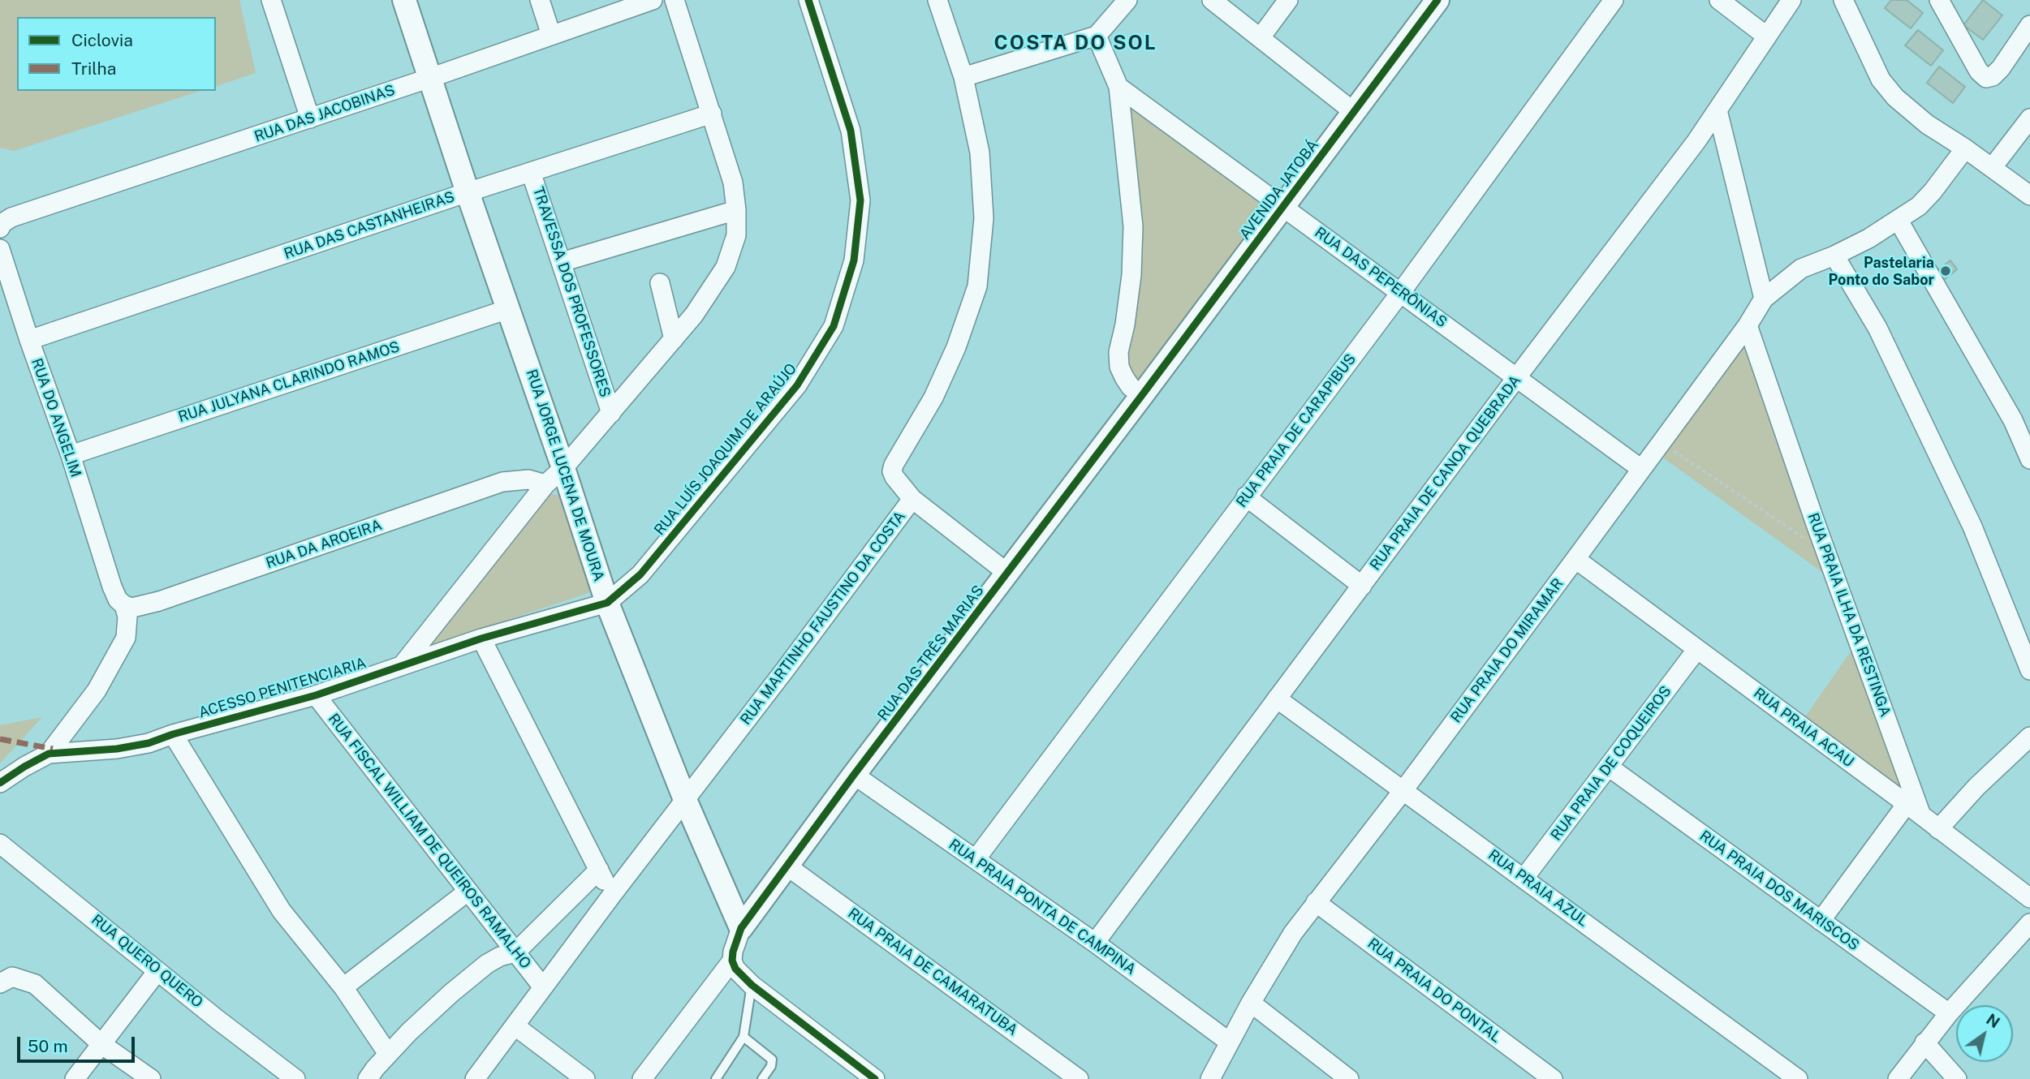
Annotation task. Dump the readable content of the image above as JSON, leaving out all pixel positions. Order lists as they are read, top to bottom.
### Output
{
  "streets": {
    "street": [
      "RUA DAS JACOBINAS",
      "AVENIDA JATOBÁ",
      "RUA DAS CASTANHEIRAS",
      "RUA DAS PEPERÔNIAS",
      "TRAVESSA DOS PROFESSORES",
      "RUA JULYANA CLARINDO RAMOS",
      "RUA DO ANGELIM",
      "RUA PRAIA DE CARAPIBUS",
      "RUA LUÍS JOAQUIM DE ARAÚJO",
      "RUA PRAIA DE CANOA QUEBRADA",
      "RUA JORGE LUCENA DE MOURA",
      "RUA DA AROEIRA",
      "RUA PRAIA ILHA DA RESTINGA",
      "RUA MARTINHO FAUSTINO DA COSTA",
      "RUA PRAIA DO MIRAMAR",
      "RUA DAS TRÊS MARIAS",
      "ACESSO PENITENCIARIA",
      "RUA PRAIA ACAU",
      "RUA PRAIA DE COQUEIROS",
      "RUA FISCAL WILLIAM DE QUEIROS RAMALHO",
      "RUA PRAIA AZUL",
      "RUA PRAIA DOS MARISCOS",
      "RUA PRAIA PONTA DE CAMPINA",
      "RUA QUERO QUERO",
      "RUA PRAIA DE CAMARATUBA",
      "RUA PRAIA DO PONTAL"
    ]
  },
  "crossings": [
    ["RUA DAS JACOBINAS", "RUA JORGE LUCENA DE MOURA"],
    ["AVENIDA JATOBÁ", "RUA DAS PEPERÔNIAS"],
    ["AVENIDA JATOBÁ", "RUA DAS TRÊS MARIAS"],
    ["RUA DAS CASTANHEIRAS", "TRAVESSA DOS PROFESSORES"],
    ["RUA DAS CASTANHEIRAS", "RUA DO ANGELIM"],
    ["RUA DAS CASTANHEIRAS", "RUA JORGE LUCENA DE MOURA"],
    ["RUA DAS PEPERÔNIAS", "RUA PRAIA DE CARAPIBUS"],
    ["RUA DAS PEPERÔNIAS", "RUA PRAIA DE CANOA QUEBRADA"],
    ["RUA DAS PEPERÔNIAS", "RUA PRAIA DO MIRAMAR"],
    ["RUA JULYANA CLARINDO RAMOS", "RUA DO ANGELIM"],
    ["RUA JULYANA CLARINDO RAMOS", "RUA JORGE LUCENA DE MOURA"],
    ["RUA DO ANGELIM", "RUA DA AROEIRA"],
    ["RUA PRAIA DE CARAPIBUS", "RUA PRAIA PONTA DE CAMPINA"],
    ["RUA LUÍS JOAQUIM DE ARAÚJO", "RUA JORGE LUCENA DE MOURA"],
    ["RUA LUÍS JOAQUIM DE ARAÚJO", "ACESSO PENITENCIARIA"],
    ["RUA PRAIA DE CANOA QUEBRADA", "RUA PRAIA AZUL"],
    ["RUA PRAIA DE CANOA QUEBRADA", "RUA PRAIA PONTA DE CAMPINA"],
    ["RUA JORGE LUCENA DE MOURA", "RUA MARTINHO FAUSTINO DA COSTA"],
    ["RUA JORGE LUCENA DE MOURA", "RUA DAS TRÊS MARIAS"],
    ["RUA JORGE LUCENA DE MOURA", "ACESSO PENITENCIARIA"],
    ["RUA PRAIA ILHA DA RESTINGA", "RUA PRAIA DO MIRAMAR"],
    ["RUA PRAIA ILHA DA RESTINGA", "RUA PRAIA ACAU"],
    ["RUA MARTINHO FAUSTINO DA COSTA", "RUA FISCAL WILLIAM DE QUEIROS RAMALHO"],
    ["RUA PRAIA DO MIRAMAR", "RUA PRAIA ACAU"],
    ["RUA PRAIA DO MIRAMAR", "RUA PRAIA AZUL"],
    ["RUA PRAIA DO MIRAMAR", "RUA PRAIA PONTA DE CAMPINA"],
    ["RUA PRAIA DO MIRAMAR", "RUA PRAIA DO PONTAL"],
    ["RUA DAS TRÊS MARIAS", "RUA PRAIA PONTA DE CAMPINA"],
    ["RUA DAS TRÊS MARIAS", "RUA PRAIA DE CAMARATUBA"],
    ["ACESSO PENITENCIARIA", "RUA FISCAL WILLIAM DE QUEIROS RAMALHO"],
    ["RUA PRAIA ACAU", "RUA PRAIA DE COQUEIROS"],
    ["RUA PRAIA DE COQUEIROS", "RUA PRAIA AZUL"],
    ["RUA PRAIA DE COQUEIROS", "RUA PRAIA DOS MARISCOS"]
  ],
  "districts": ["COSTA DO SOL"],
  "places": ["Pastelaria Ponto do Sabor"],
  "legend": ["Ciclovia", "Trilha"],
  "scale_bar": "50 m",
  "north": "top right"
}
